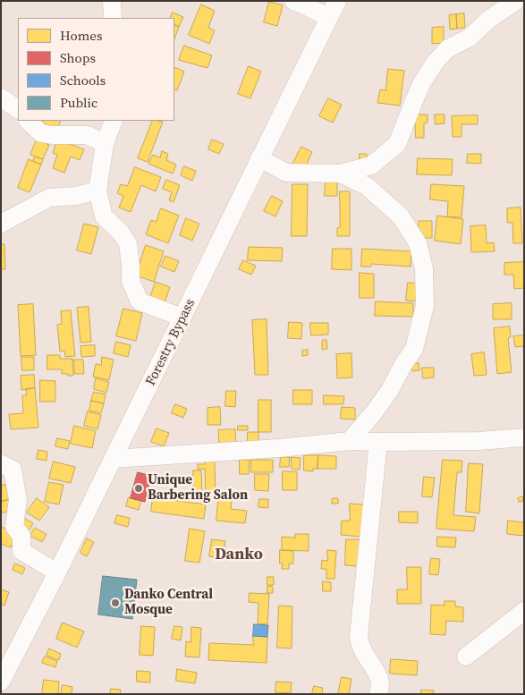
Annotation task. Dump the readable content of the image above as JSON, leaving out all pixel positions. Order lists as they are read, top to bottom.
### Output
{
  "streets": {
    "street": ["Forestry Bypass"]
  },
  "districts": ["Danko"],
  "places": ["Unique Barbering Salon", "Danko Central Mosque"],
  "legend": [
    "Homes",
    "Shops",
    "Schools",
    "Public"
  ]
}
